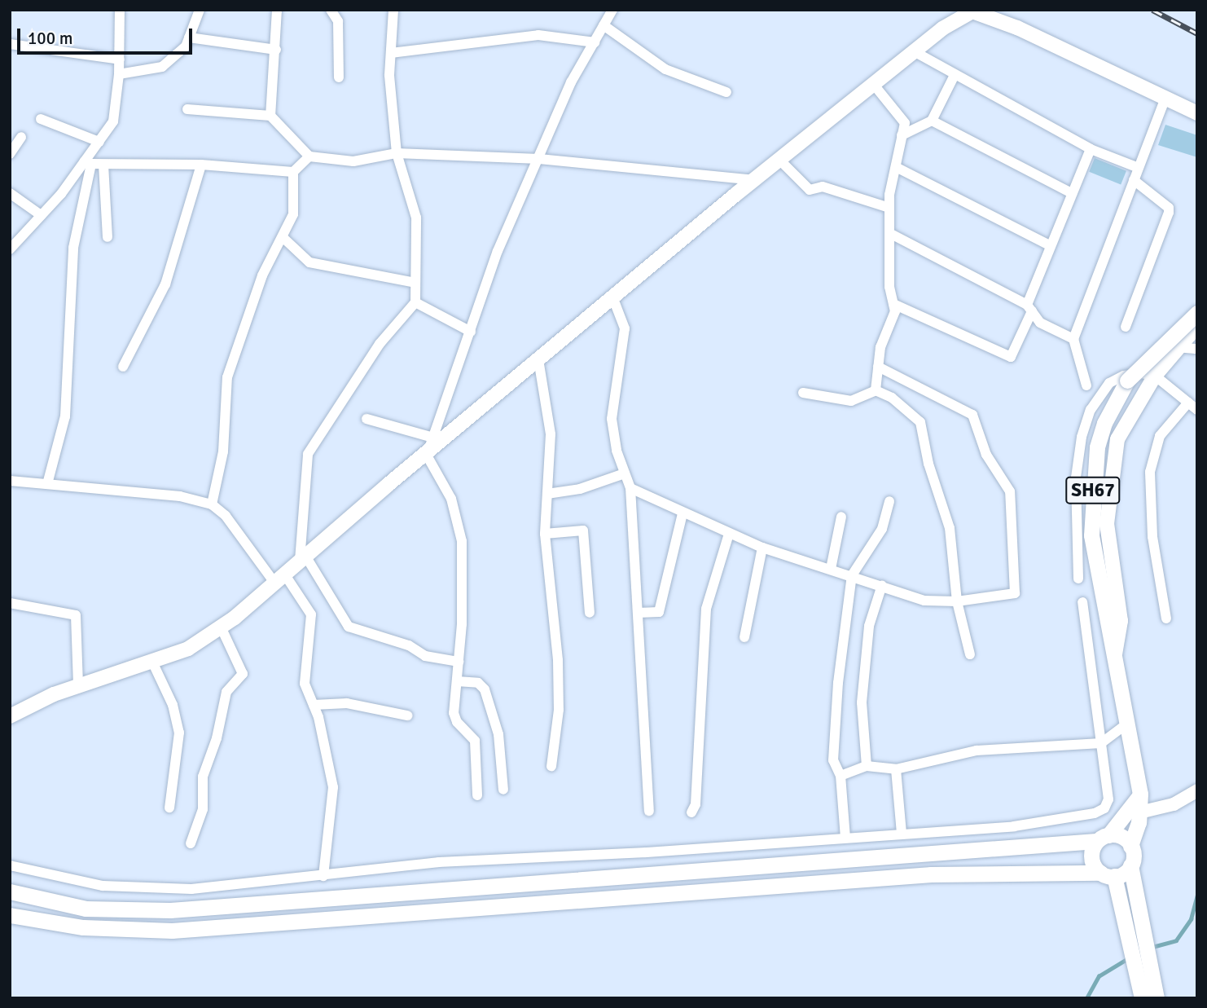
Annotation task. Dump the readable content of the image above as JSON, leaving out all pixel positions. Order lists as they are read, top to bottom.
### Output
{
  "streets": {
    "main road": ["SH67"]
  },
  "scale_bar": "100 m"
}
